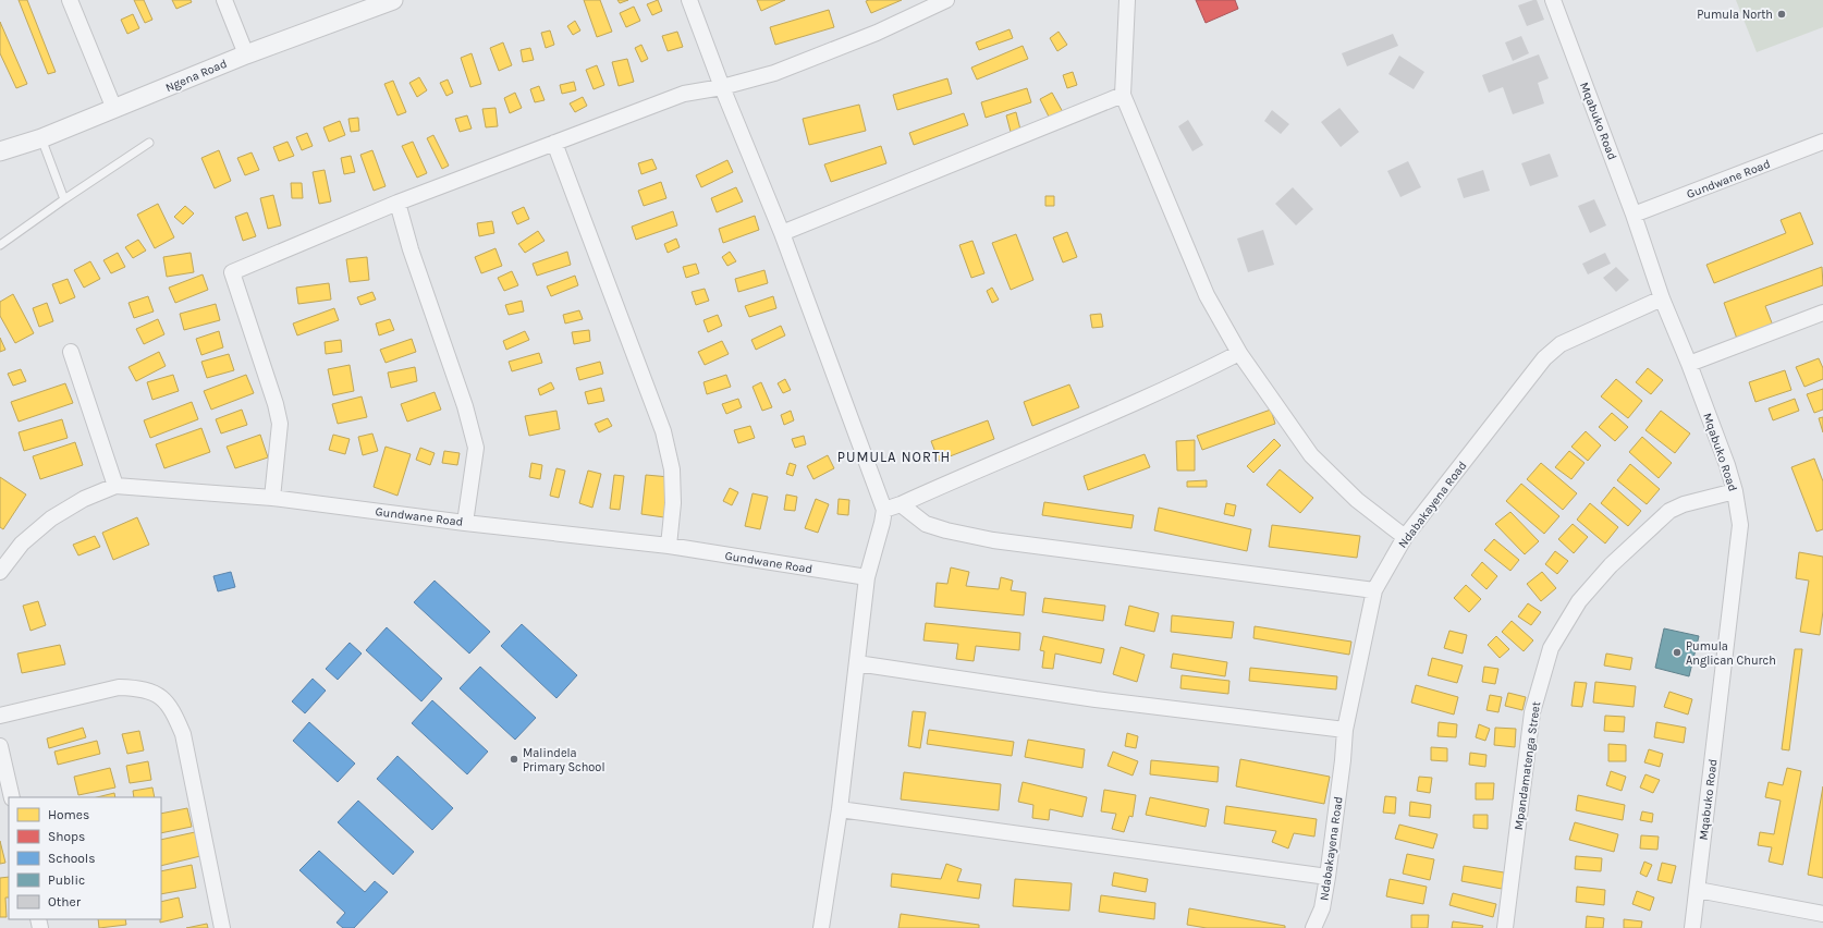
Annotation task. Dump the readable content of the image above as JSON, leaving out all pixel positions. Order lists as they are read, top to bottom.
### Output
{
  "streets": {
    "street": [
      "Ngena Road",
      "Mqabuko Road",
      "Gundwane Road",
      "Ndabakayena Road",
      "Mpandamatenga Street"
    ]
  },
  "crossings": [
    ["Mqabuko Road", "Gundwane Road"],
    ["Mqabuko Road", "Ndabakayena Road"],
    ["Mqabuko Road", "Mpandamatenga Street"]
  ],
  "districts": ["PUMULA NORTH"],
  "places": ["Pumula North", "Pumula Anglican Church", "Malindela Primary School"],
  "legend": [
    "Homes",
    "Shops",
    "Schools",
    "Public",
    "Other"
  ]
}
